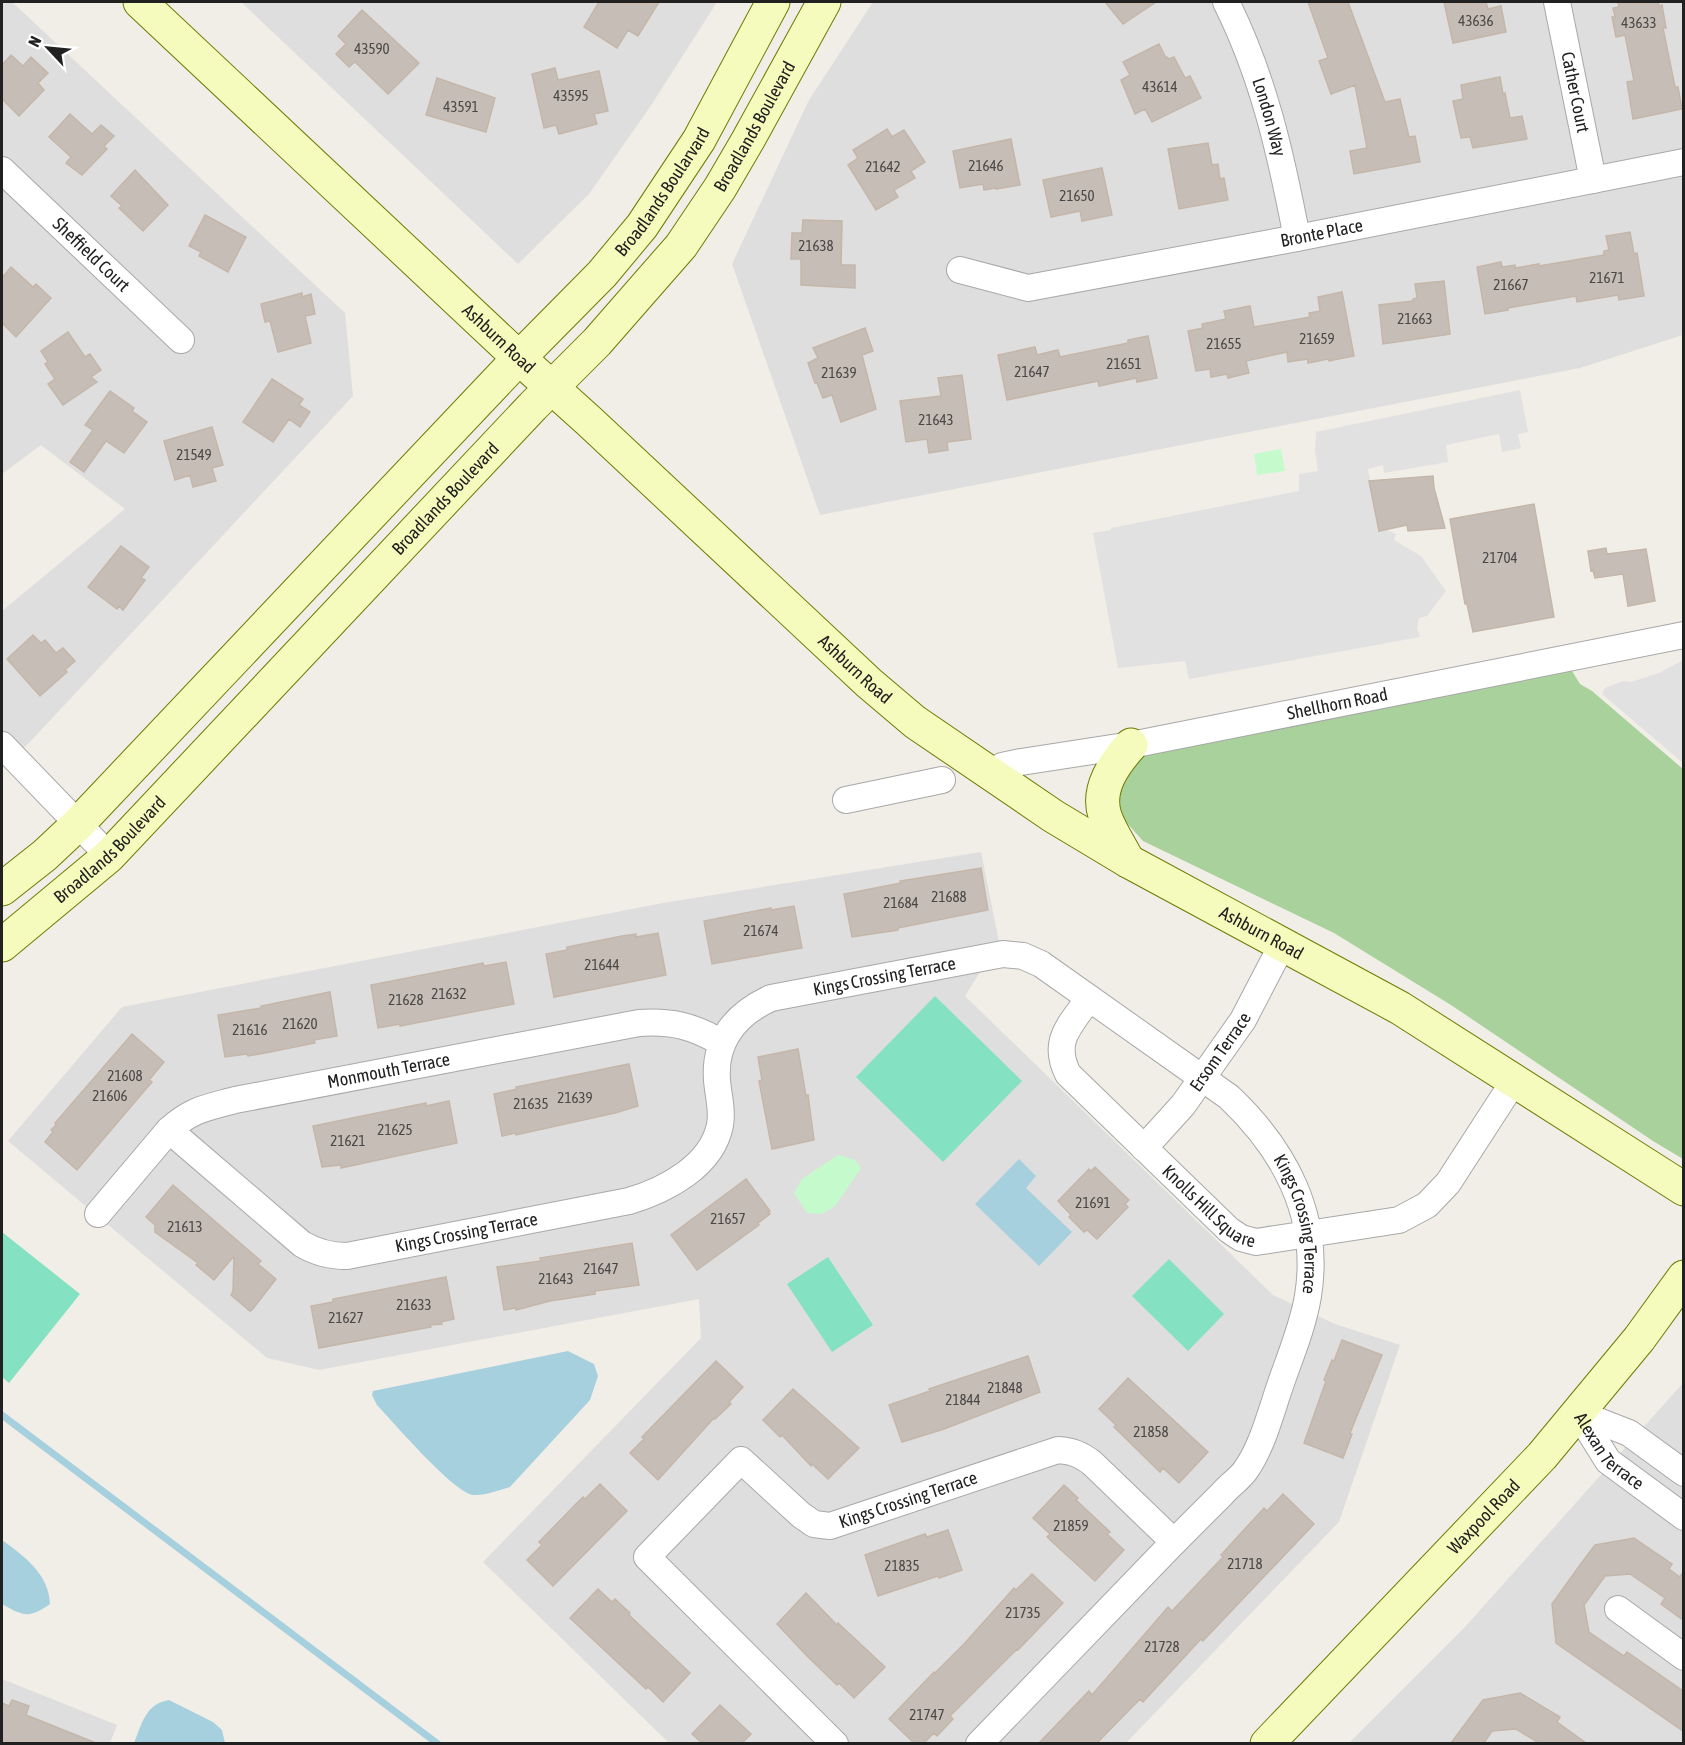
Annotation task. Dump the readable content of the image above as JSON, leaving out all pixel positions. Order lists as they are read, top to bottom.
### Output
{
  "streets": {
    "main road": [
      "Broadlands Boulevard",
      "Broadlands Boularvard",
      "Ashburn Road",
      "Waxpool Road"
    ],
    "street": [
      "Cather Court",
      "London Way",
      "Bronte Place",
      "Sheffield Court",
      "Shellhorn Road",
      "Kings Crossing Terrace",
      "Ersom Terrace",
      "Monmouth Terrace",
      "Knolls Hill Square",
      "Alexan Terrace"
    ]
  },
  "crossings": [
    ["Cather Court", "Bronte Place"],
    ["London Way", "Bronte Place"],
    ["Broadlands Boulevard", "Ashburn Road"],
    ["Broadlands Boularvard", "Ashburn Road"],
    ["Ashburn Road", "Shellhorn Road"],
    ["Ashburn Road", "Ersom Terrace"],
    ["Ashburn Road", "Knolls Hill Square"],
    ["Kings Crossing Terrace", "Ersom Terrace"],
    ["Kings Crossing Terrace", "Monmouth Terrace"],
    ["Kings Crossing Terrace", "Knolls Hill Square"],
    ["Ersom Terrace", "Knolls Hill Square"],
    ["Alexan Terrace", "Waxpool Road"]
  ],
  "house_numbers": [
    "43636",
    "43633",
    "43590",
    "43614",
    "43595",
    "43591",
    "21646",
    "21642",
    "21650",
    "21638",
    "21671",
    "21667",
    "21663",
    "21659",
    "21655",
    "21651",
    "21647",
    "21639",
    "21643",
    "21549",
    "21704",
    "21688",
    "21684",
    "21674",
    "21644",
    "21632",
    "21628",
    "21620",
    "21616",
    "21608",
    "21606",
    "21639",
    "21635",
    "21625",
    "21621",
    "21691",
    "21657",
    "21613",
    "21647",
    "21643",
    "21633",
    "21627",
    "21848",
    "21844",
    "21858",
    "21859",
    "21718",
    "21835",
    "21735",
    "21728",
    "21747"
  ],
  "north": "top left"
}
